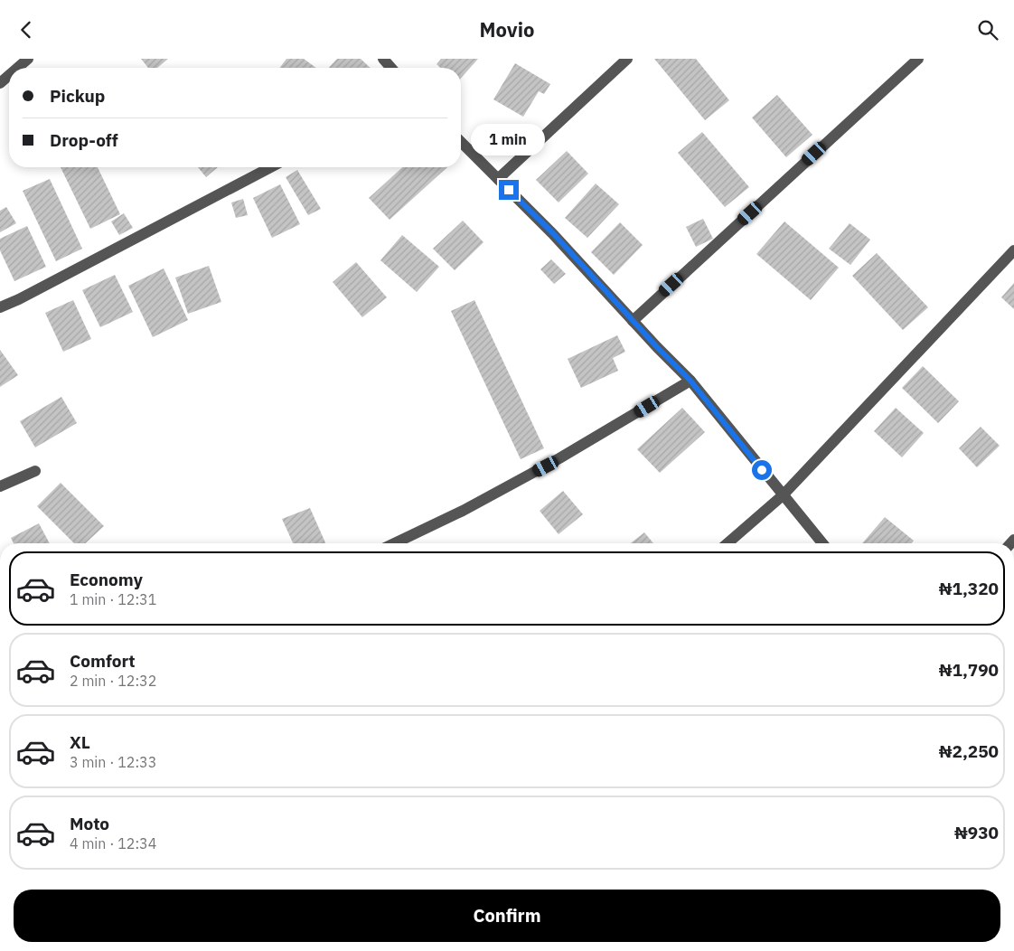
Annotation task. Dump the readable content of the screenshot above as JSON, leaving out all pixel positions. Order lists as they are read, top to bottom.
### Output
{
  "page": {
    "header": "Movio",
    "banner": ["Pickup", "Drop-off"],
    "bubble": "1 min",
    "list": [
      {
        "name": "Economy",
        "note": "1 min · 12:31",
        "value": "₦1,320"
      },
      {
        "name": "Comfort",
        "note": "2 min · 12:32",
        "value": "₦1,790"
      },
      {
        "name": "XL",
        "note": "3 min · 12:33",
        "value": "₦2,250"
      },
      {
        "name": "Moto",
        "note": "4 min · 12:34",
        "value": "₦930"
      }
    ],
    "buttons": "Confirm"
  }
}
